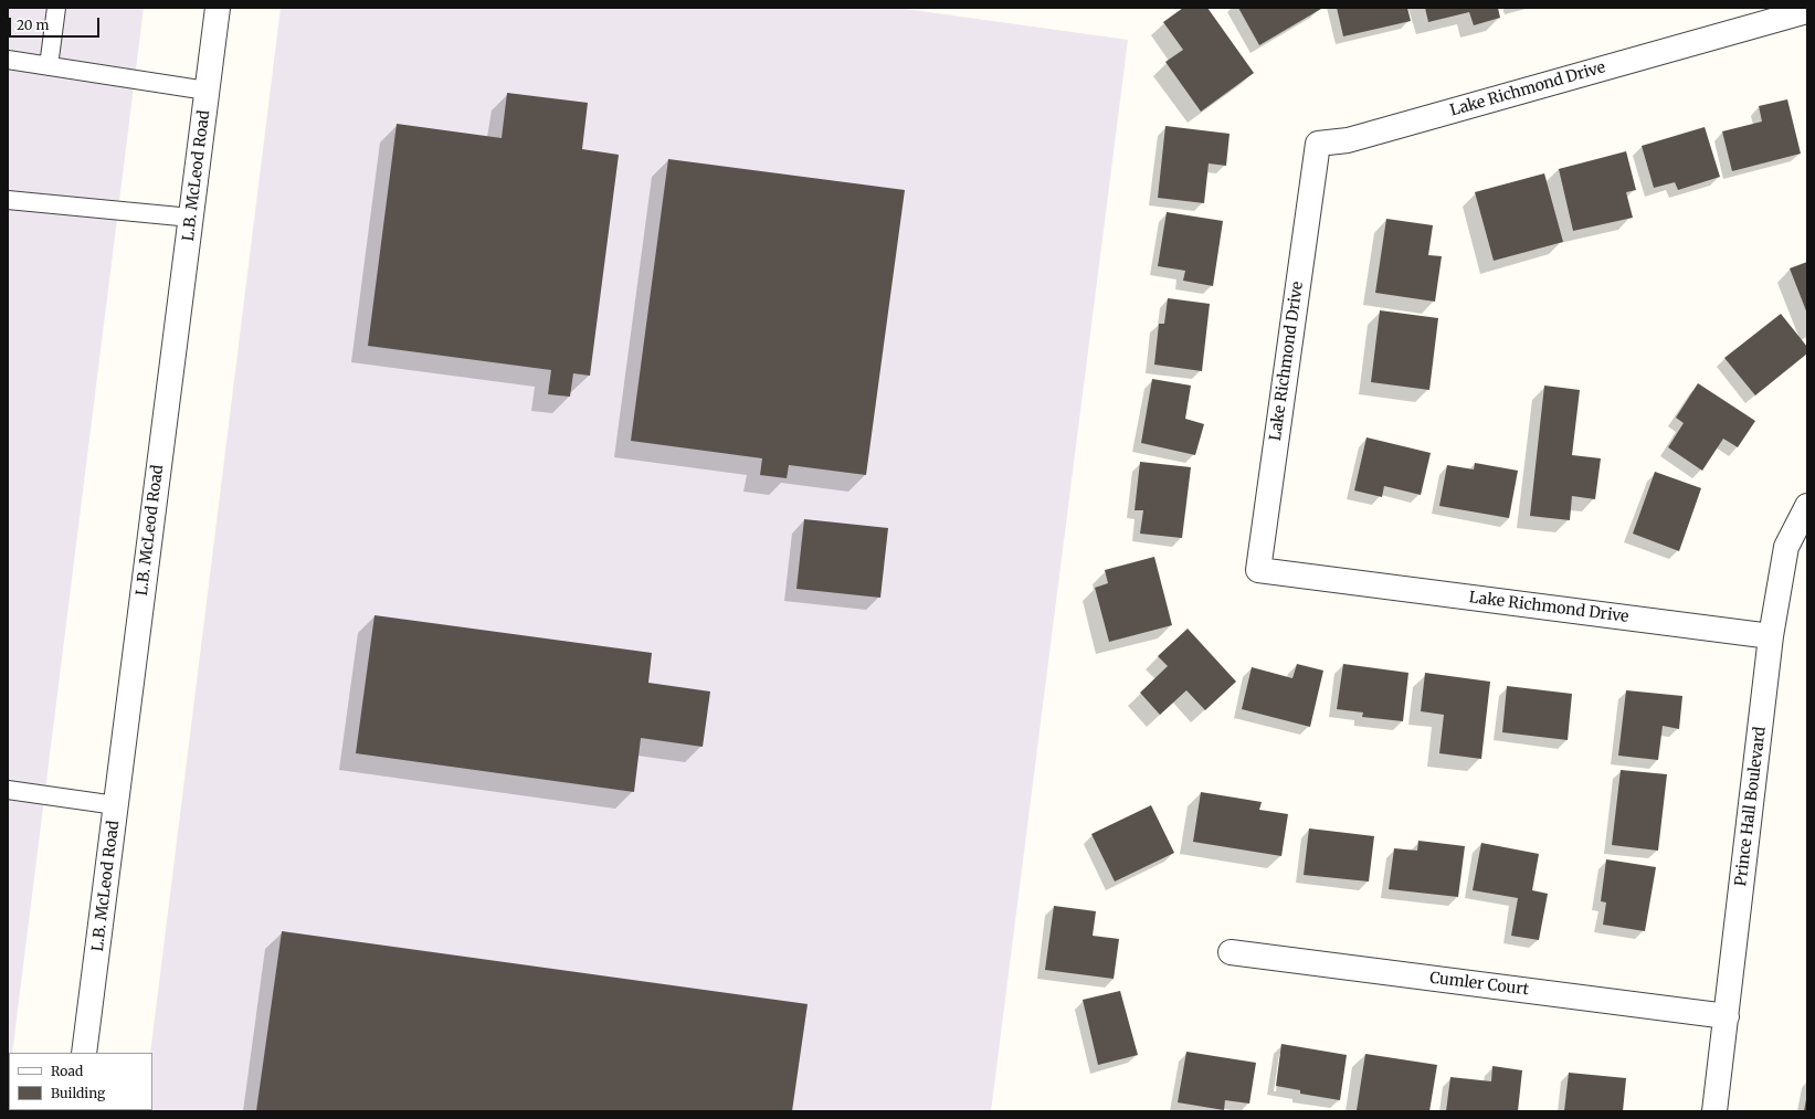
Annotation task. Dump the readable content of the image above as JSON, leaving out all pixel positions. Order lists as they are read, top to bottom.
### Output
{
  "streets": {
    "street": [
      "Lake Richmond Drive",
      "L.B. McLeod Road",
      "Prince Hall Boulevard",
      "Cumler Court"
    ]
  },
  "crossings": [
    ["Lake Richmond Drive", "Prince Hall Boulevard"],
    ["Prince Hall Boulevard", "Cumler Court"]
  ],
  "legend": ["Road", "Building"],
  "scale_bar": "20 m"
}
